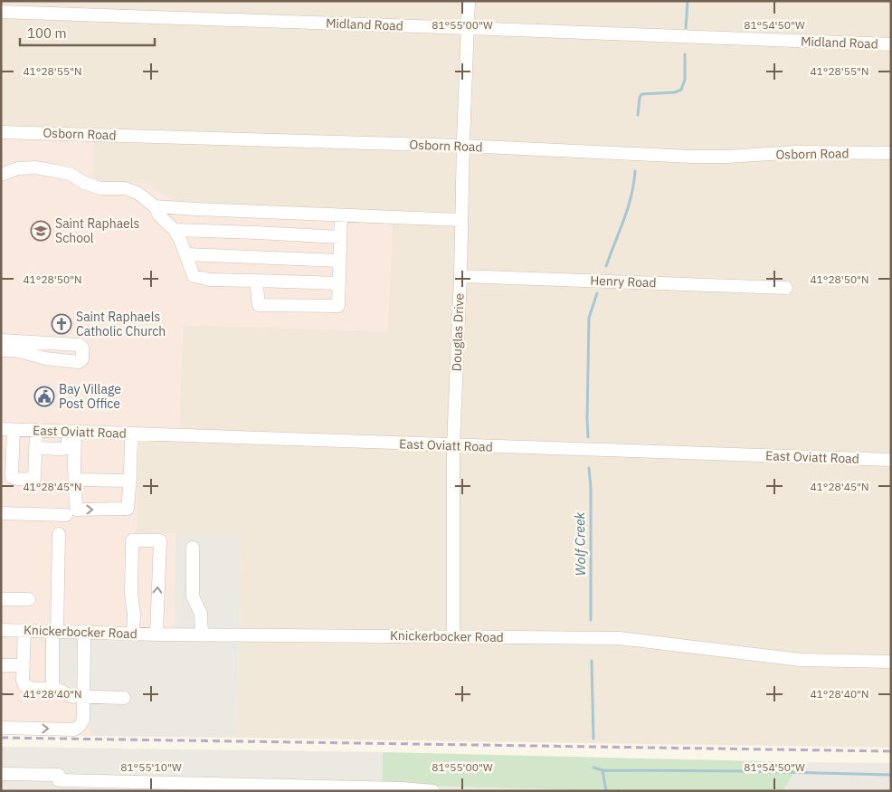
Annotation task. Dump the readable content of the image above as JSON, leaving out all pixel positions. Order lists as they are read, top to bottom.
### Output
{
  "streets": {
    "street": [
      "Midland Road",
      "Osborn Road",
      "Henry Road",
      "Douglas Drive",
      "East Oviatt Road",
      "Knickerbocker Road"
    ]
  },
  "crossings": [
    ["Midland Road", "Douglas Drive"],
    ["Osborn Road", "Douglas Drive"],
    ["Henry Road", "Douglas Drive"],
    ["Douglas Drive", "East Oviatt Road"],
    ["Douglas Drive", "Knickerbocker Road"]
  ],
  "water": ["Wolf Creek"],
  "places": {
    "school or university": ["Saint Raphaels School"],
    "church": ["Saint Raphaels Catholic Church"],
    "public building": ["Bay Village Post Office"]
  },
  "scale_bar": "100 m",
  "coordinates": [
    "81°55'00\"W",
    "81°54'50\"W",
    "41°28'55\"N",
    "41°28'50\"N",
    "41°28'45\"N",
    "41°28'40\"N",
    "81°55'10\"W"
  ]
}
